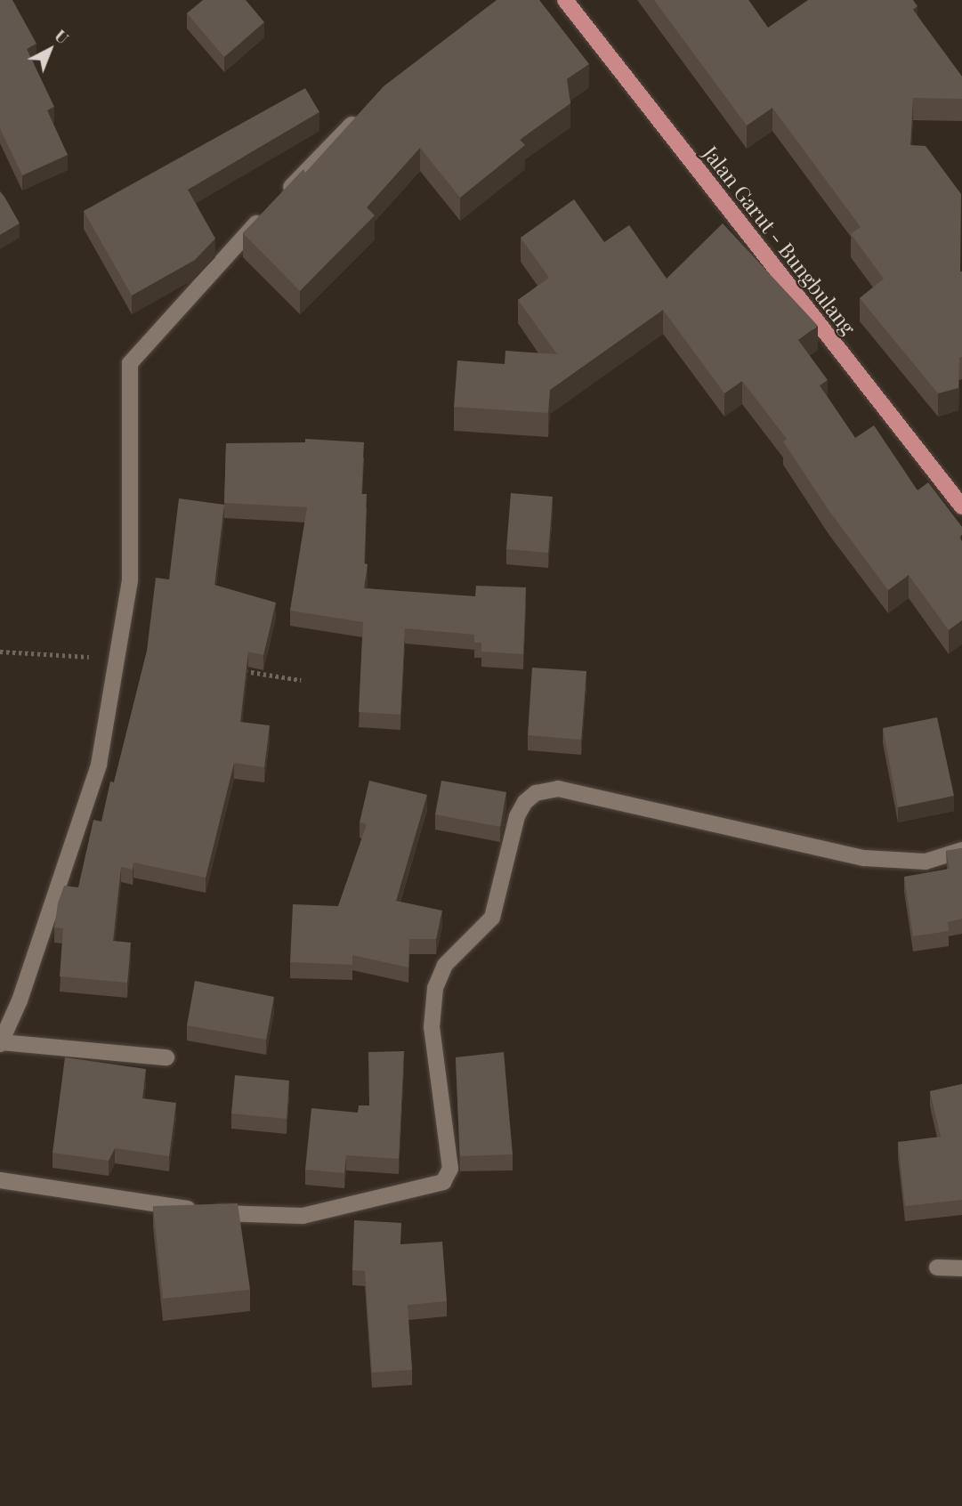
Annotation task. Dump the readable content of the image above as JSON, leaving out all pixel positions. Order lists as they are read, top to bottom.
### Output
{
  "streets": {
    "main road": ["Jalan Garut - Bungbulang"]
  },
  "north": "top right"
}
